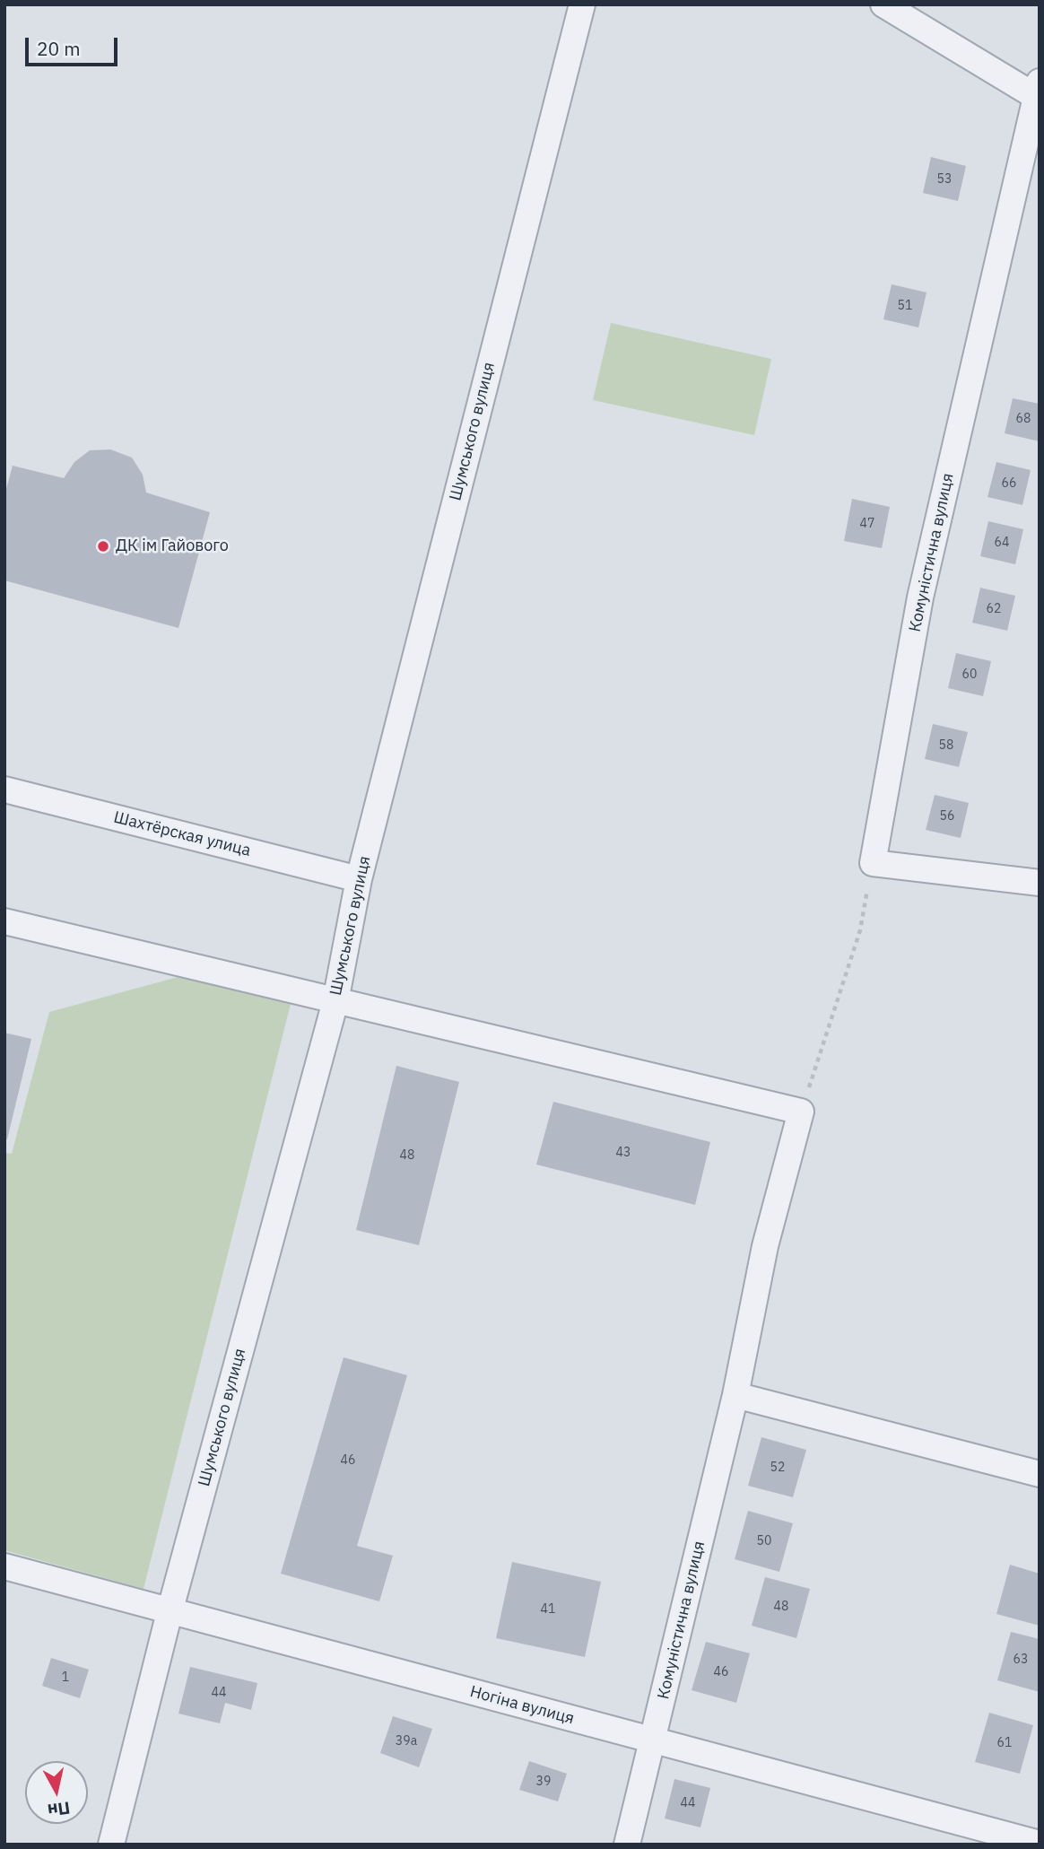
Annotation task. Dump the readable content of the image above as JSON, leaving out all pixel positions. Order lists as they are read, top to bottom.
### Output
{
  "streets": {
    "street": [
      "Шумського вулиця",
      "Комуністична вулиця",
      "Шахтёрская улица",
      "Ногіна вулиця"
    ]
  },
  "crossings": [
    ["Шумського вулиця", "Шахтёрская улица"],
    ["Шумського вулиця", "Ногіна вулиця"],
    ["Комуністична вулиця", "Ногіна вулиця"]
  ],
  "places": ["ДК ім Гайового"],
  "house_numbers": [
    "53",
    "51",
    "68",
    "66",
    "47",
    "64",
    "62",
    "60",
    "58",
    "56",
    "43",
    "48",
    "46",
    "52",
    "50",
    "48",
    "41",
    "63",
    "46",
    "1",
    "44",
    "39а",
    "61",
    "39",
    "44"
  ],
  "scale_bar": "20 m",
  "north": "bottom"
}
